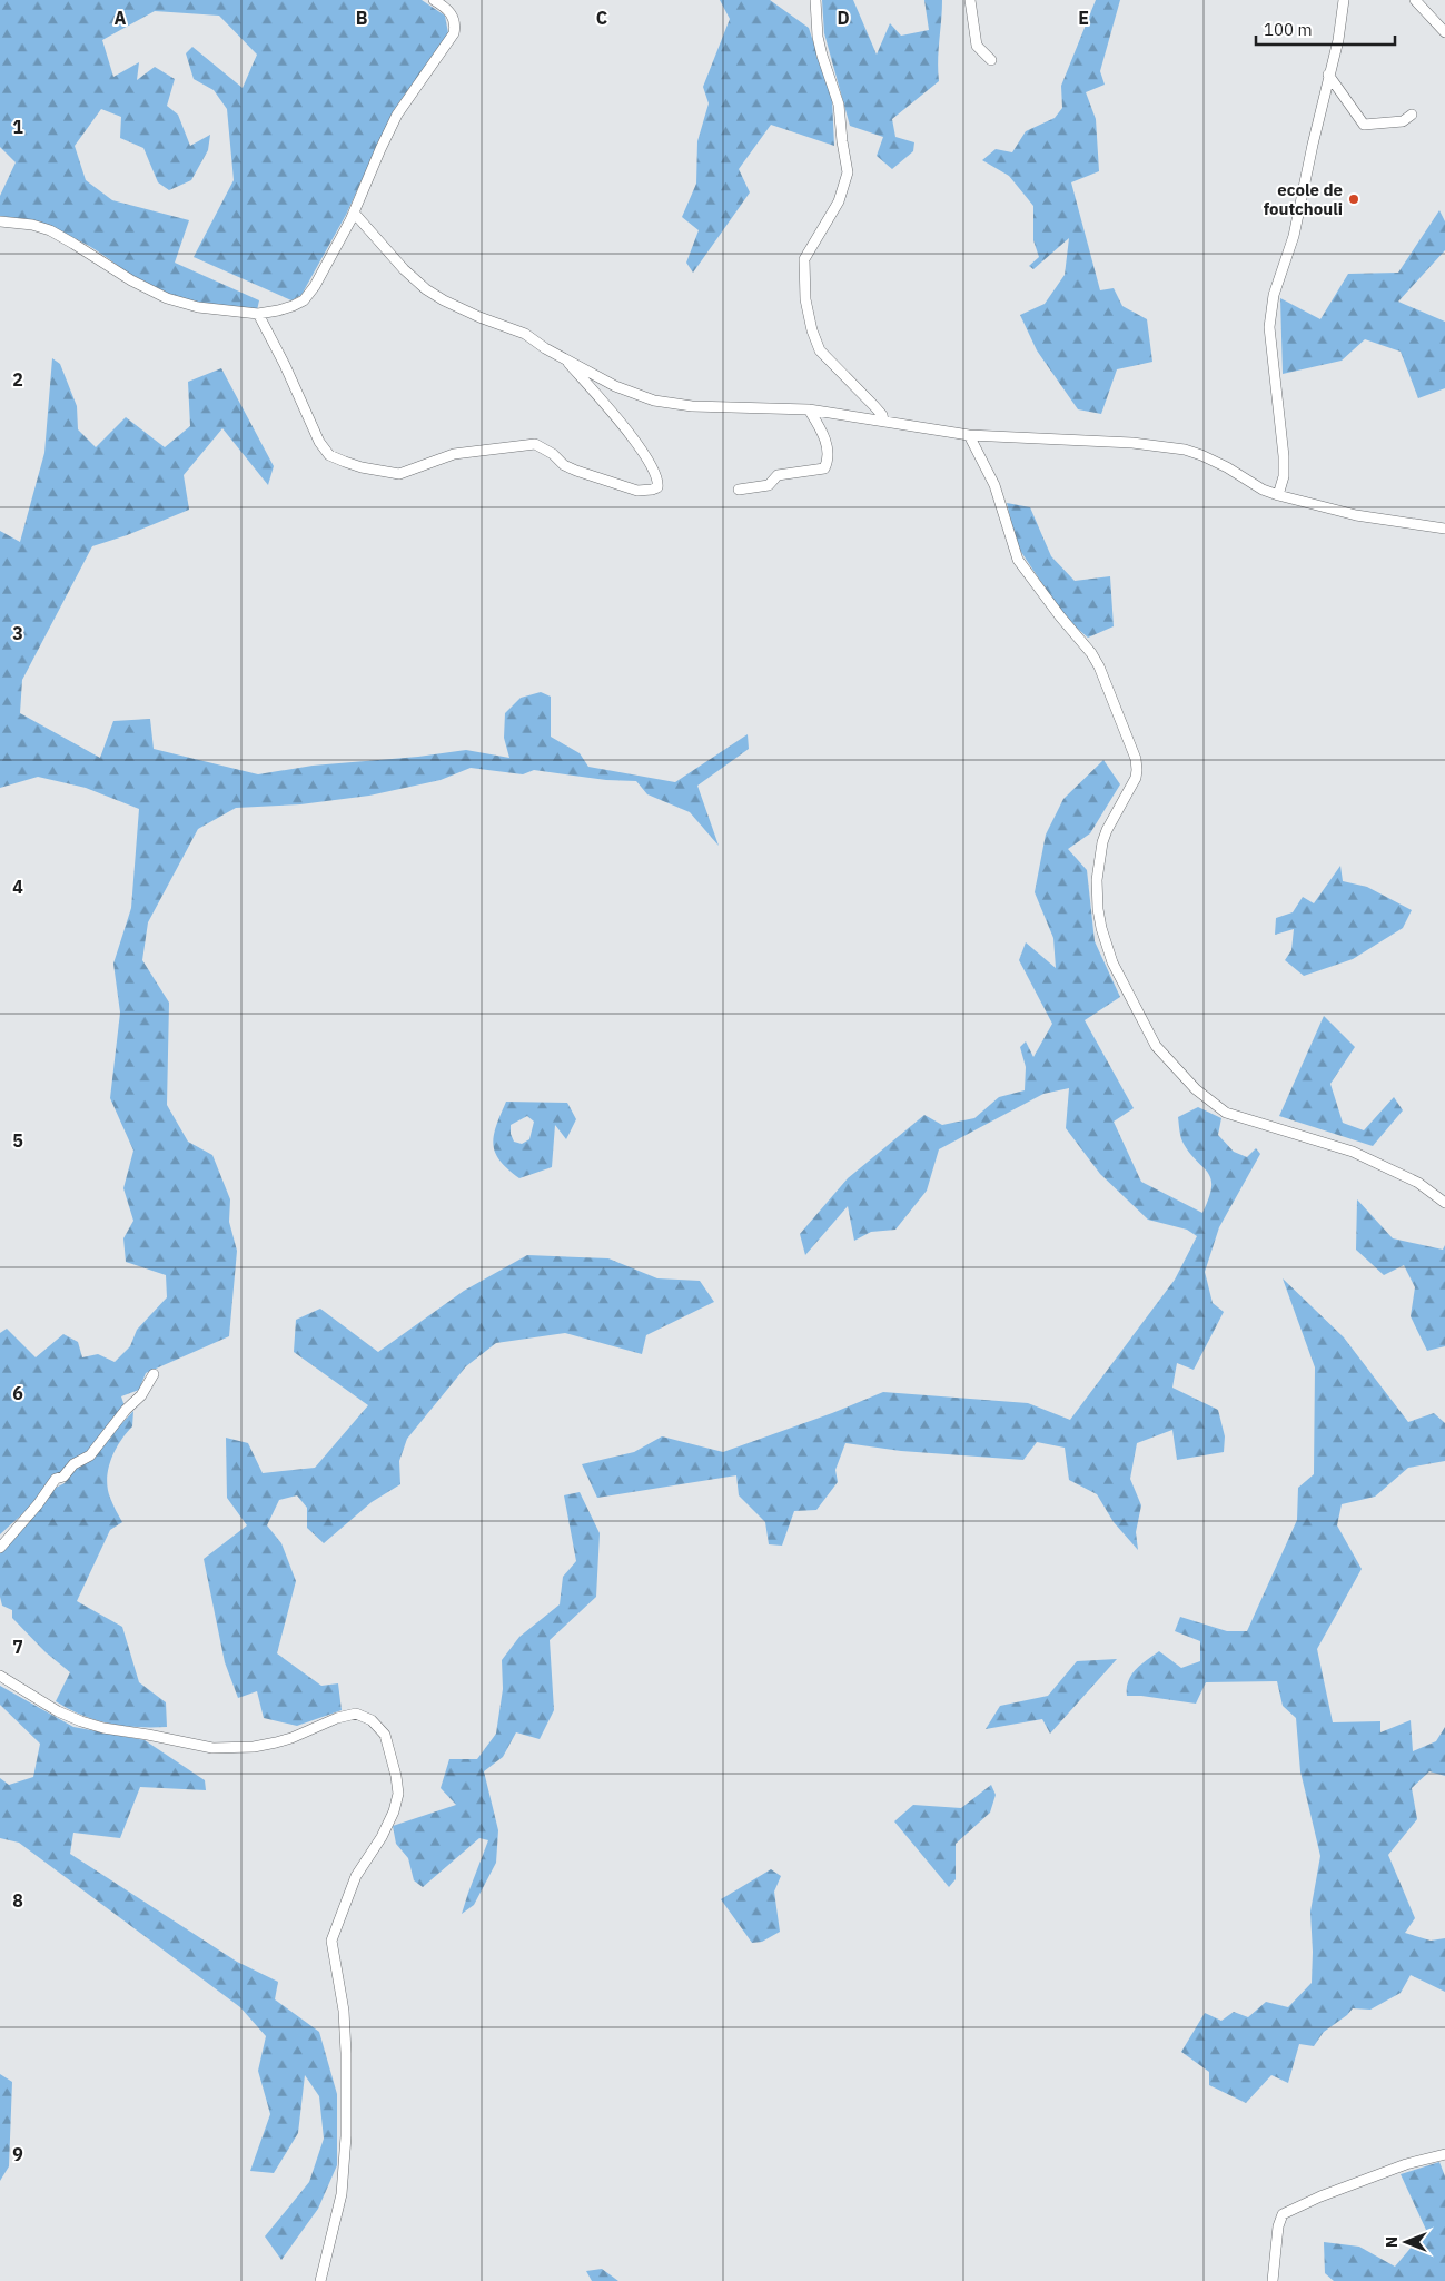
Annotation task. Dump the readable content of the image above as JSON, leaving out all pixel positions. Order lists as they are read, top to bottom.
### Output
{
  "places": ["ecole de foutchouli"],
  "scale_bar": "100 m",
  "north": "left",
  "grid": {
    "columns": [
      "A",
      "B",
      "C",
      "D",
      "E"
    ],
    "rows": [
      "1",
      "2",
      "3",
      "4",
      "5",
      "6",
      "7",
      "8",
      "9"
    ]
  }
}
